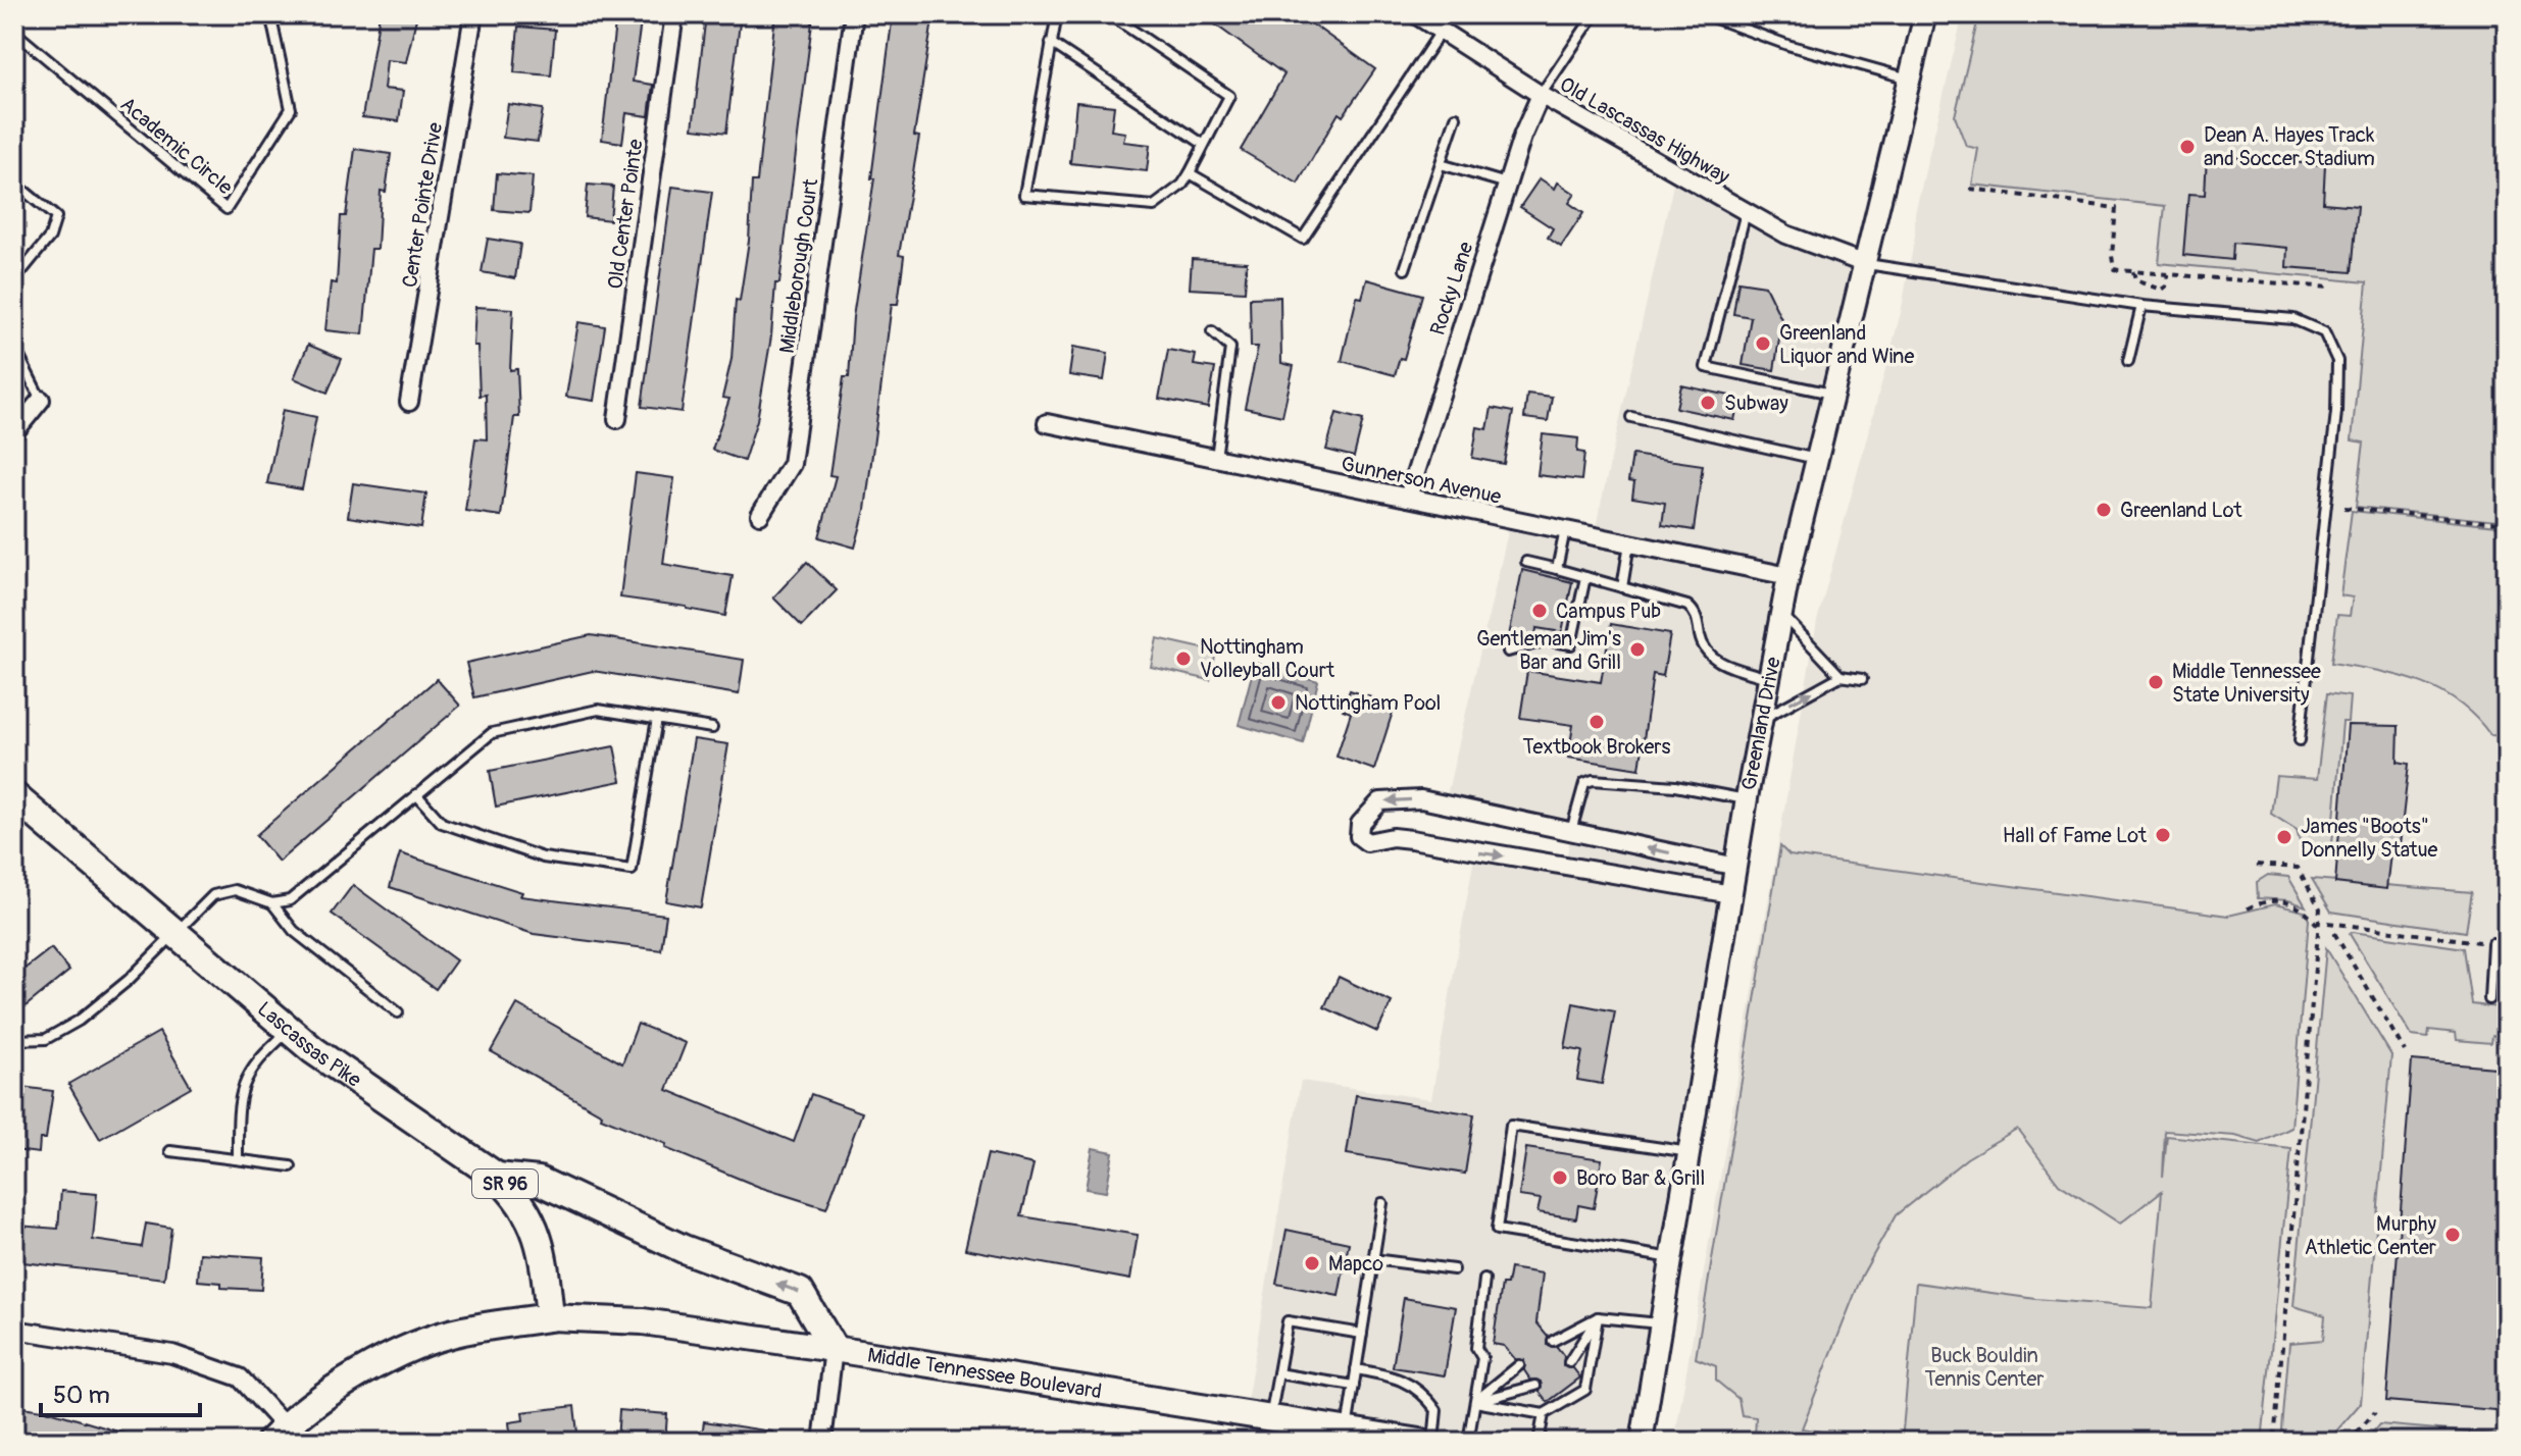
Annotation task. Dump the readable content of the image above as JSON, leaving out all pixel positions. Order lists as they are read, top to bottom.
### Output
{
  "streets": {
    "main road": ["Lascassas Pike", "SR 96", "Middle Tennessee Boulevard"],
    "street": [
      "Old Lascassas Highway",
      "Center Pointe Drive",
      "Old Center Pointe",
      "Middleborough Court",
      "Rocky Lane",
      "Gunnerson Avenue",
      "Greenland Drive"
    ],
    "lane": ["Academic Circle"]
  },
  "crossings": [
    ["Old Lascassas Highway", "Rocky Lane"],
    ["Old Lascassas Highway", "Greenland Drive"],
    ["Rocky Lane", "Gunnerson Avenue"],
    ["Gunnerson Avenue", "Greenland Drive"],
    ["Lascassas Pike", "Middle Tennessee Boulevard"]
  ],
  "parks": ["Buck Bouldin Tennis Center"],
  "places": [
    "Dean A. Hayes Track and Soccer Stadium",
    "Greenland Liquor and Wine",
    "Subway",
    "Greenland Lot",
    "Campus Pub",
    "Gentleman Jim's Bar and Grill",
    "Nottingham Volleyball Court",
    "Middle Tennessee State University",
    "Nottingham Pool",
    "Textbook Brokers",
    "Hall of Fame Lot",
    "James \"Boots\" Donnelly Statue",
    "Boro Bar & Grill",
    "Murphy Athletic Center",
    "Mapco"
  ],
  "scale_bar": "50 m"
}
